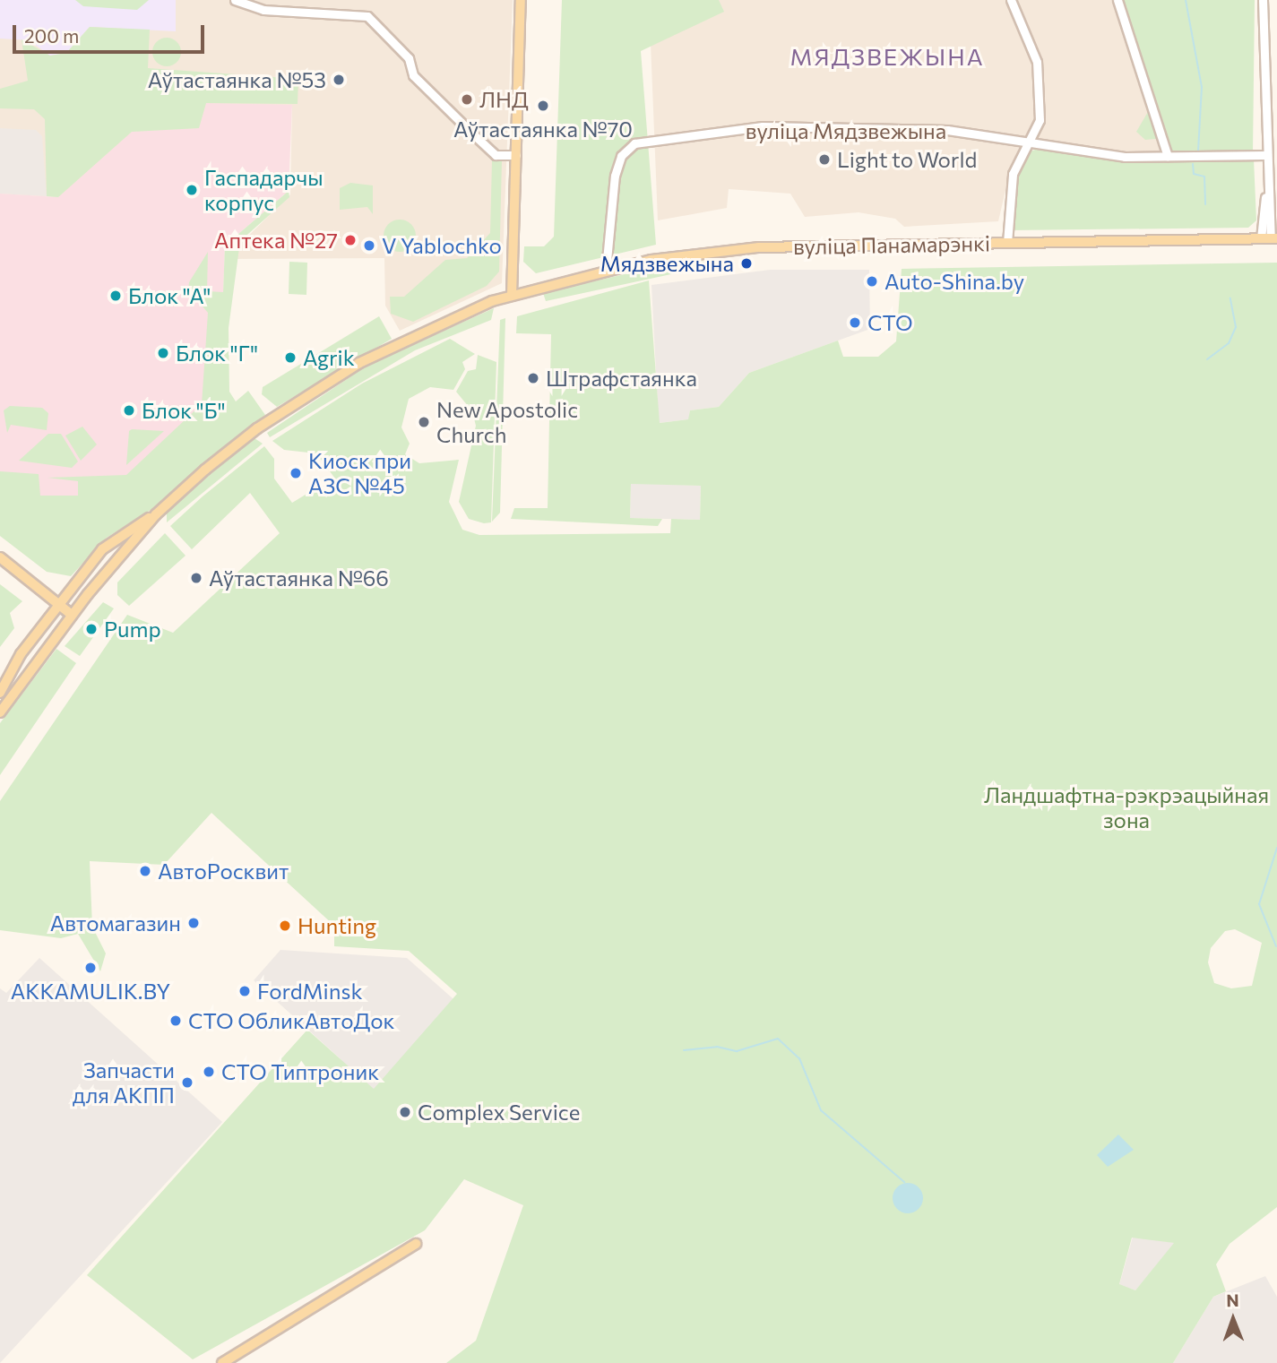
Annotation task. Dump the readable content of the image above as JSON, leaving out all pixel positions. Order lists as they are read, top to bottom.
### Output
{
  "streets": {
    "main road": ["вуліца Панамарэнкі"],
    "street": ["вуліца Мядзвежына"]
  },
  "crossings": [
    ["вуліца Мядзвежына", "вуліца Панамарэнкі"]
  ],
  "districts": ["МЯДЗВЕЖЫНА"],
  "parks": ["Ландшафтна-рэкрэацыйная зона"],
  "places": [
    "Аўтастаянка №53",
    "ЛНД",
    "Аўтастаянка №70",
    "Light to World",
    "Гаспадарчы корпус",
    "Аптека №27",
    "V Yablochko",
    "Мядзвежына",
    "Auto-Shina.by",
    "Блок \"А\"",
    "СТО",
    "Блок \"Г\"",
    "Agrik",
    "Штрафстаянка",
    "Блок \"Б\"",
    "New Apostolic Church",
    "Киоск при АЗС №45",
    "Аўтастаянка №66",
    "Pump",
    "АвтоРосквит",
    "Автомагазин",
    "Hunting",
    "AKKAMULIK.BY",
    "FordMinsk",
    "СТО ОбликАвтоДок",
    "СТО Типтроник",
    "Запчасти для АКПП",
    "Complex Service"
  ],
  "scale_bar": "200 m",
  "north": "top"
}
